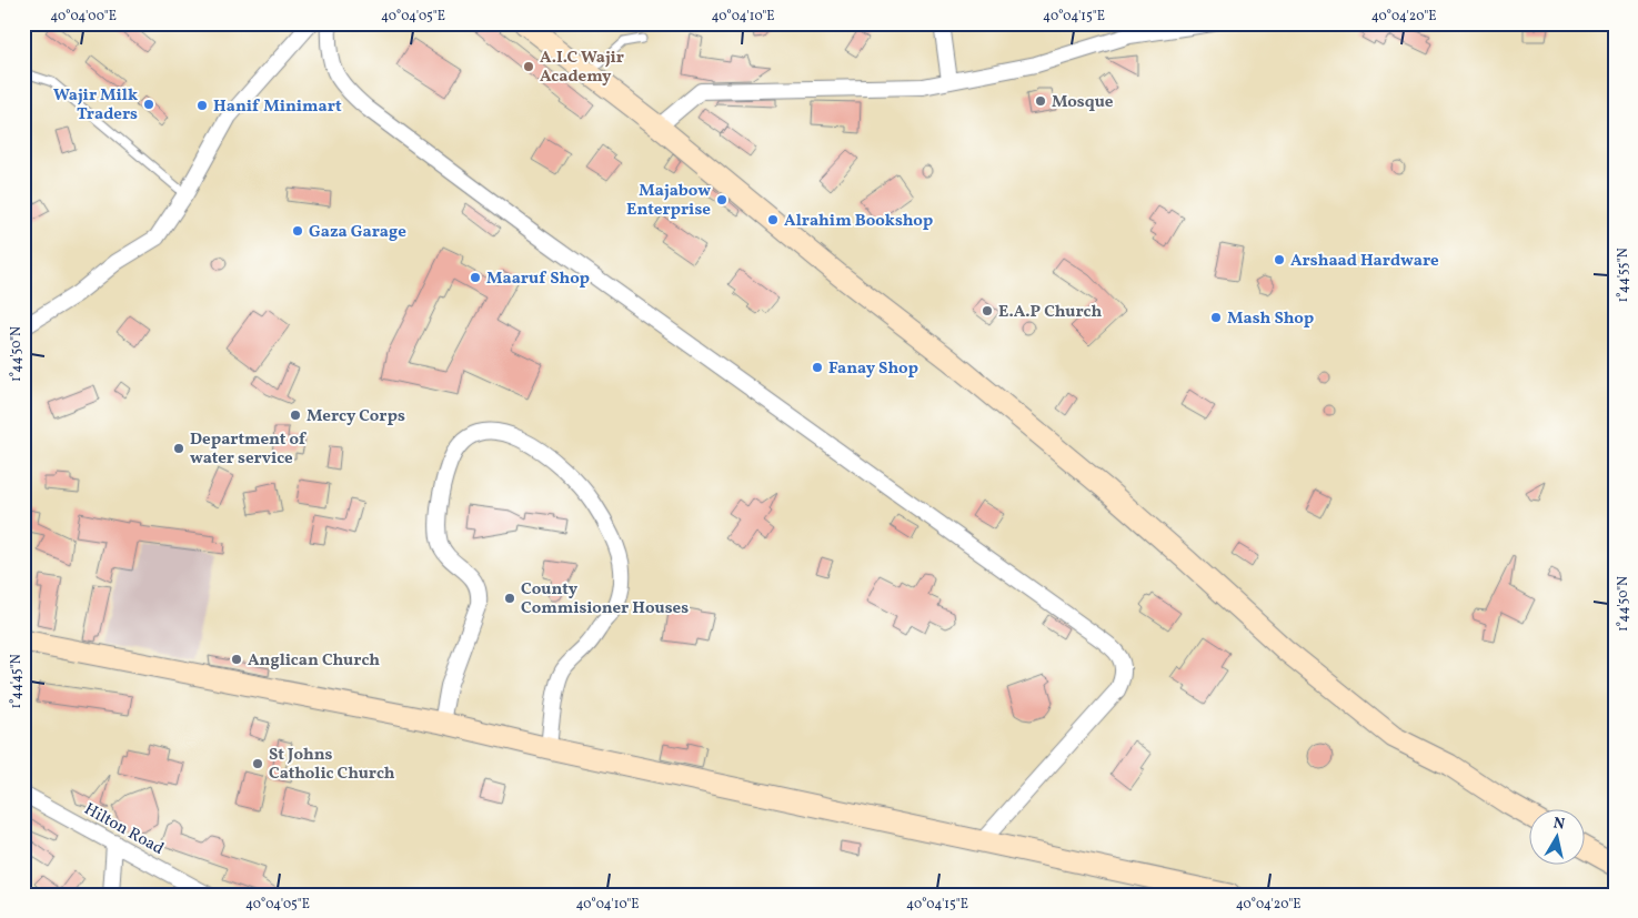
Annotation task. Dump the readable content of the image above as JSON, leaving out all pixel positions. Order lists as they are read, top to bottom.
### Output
{
  "streets": {
    "street": ["Hilton Road"]
  },
  "places": [
    "A.I.C Wajir Academy",
    "Mosque",
    "Wajir Milk Traders",
    "Hanif Minimart",
    "Majabow Enterprise",
    "Alrahim Bookshop",
    "Gaza Garage",
    "Arshaad Hardware",
    "Maaruf Shop",
    "E.A.P Church",
    "Mash Shop",
    "Fanay Shop",
    "Mercy Corps",
    "Department of water service",
    "County Commisioner Houses",
    "Anglican Church",
    "St Johns Catholic Church"
  ],
  "north": "top",
  "coordinates": [
    "40°04'00\"E",
    "40°04'05\"E",
    "40°04'10\"E",
    "40°04'15\"E",
    "40°04'20\"E",
    "1°44'55\"N",
    "1°44'50\"N",
    "1°44'45\"N"
  ]
}
